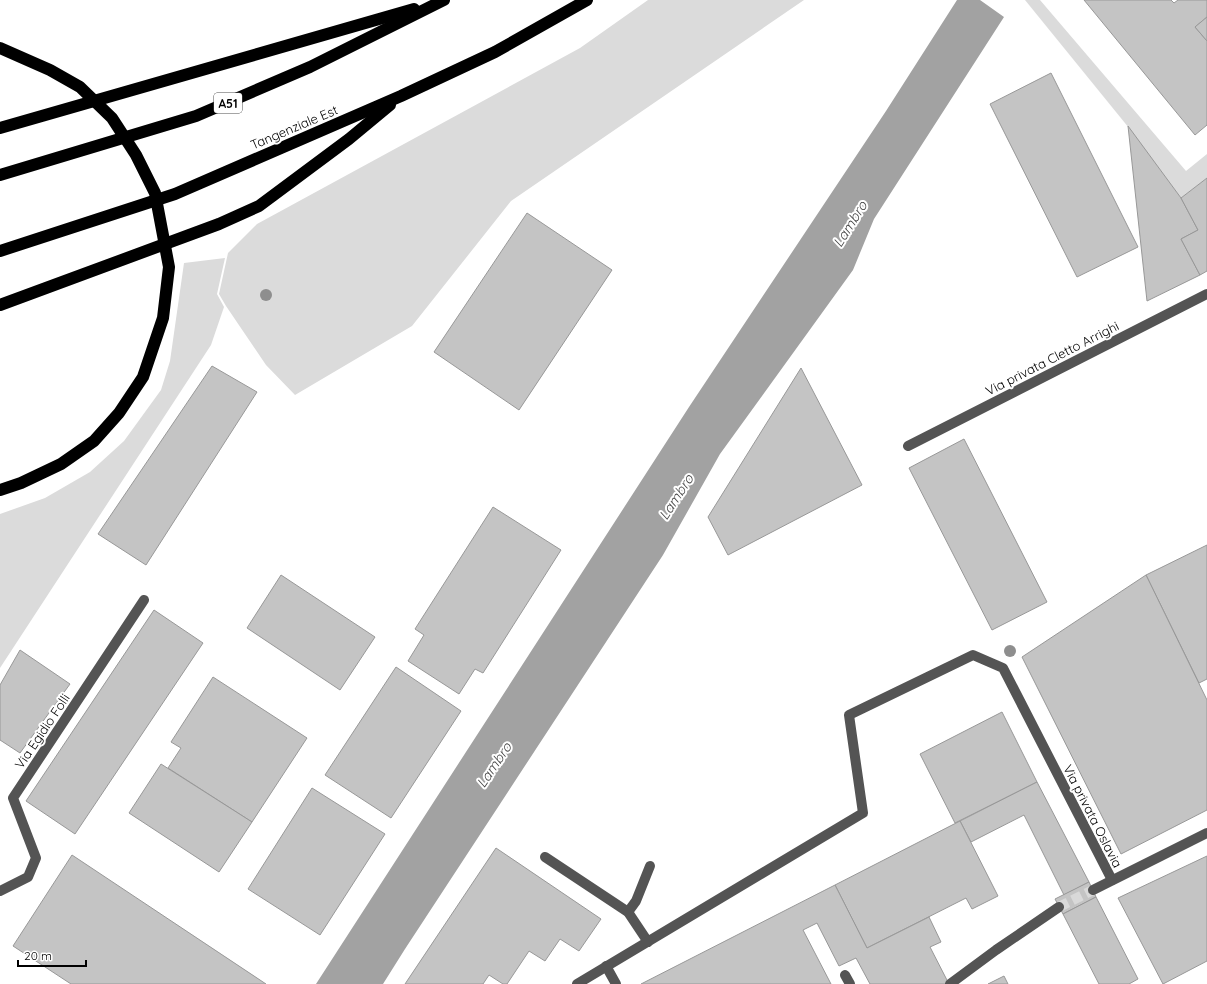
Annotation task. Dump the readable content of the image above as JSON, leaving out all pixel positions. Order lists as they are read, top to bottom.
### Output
{
  "streets": {
    "highway": ["A51", "Tangenziale Est"],
    "lane": ["Via privata Cletto Arrighi", "Via Egidio Folli", "Via privata Oslavia"]
  },
  "water": ["Lambro"],
  "scale_bar": "20 m"
}
